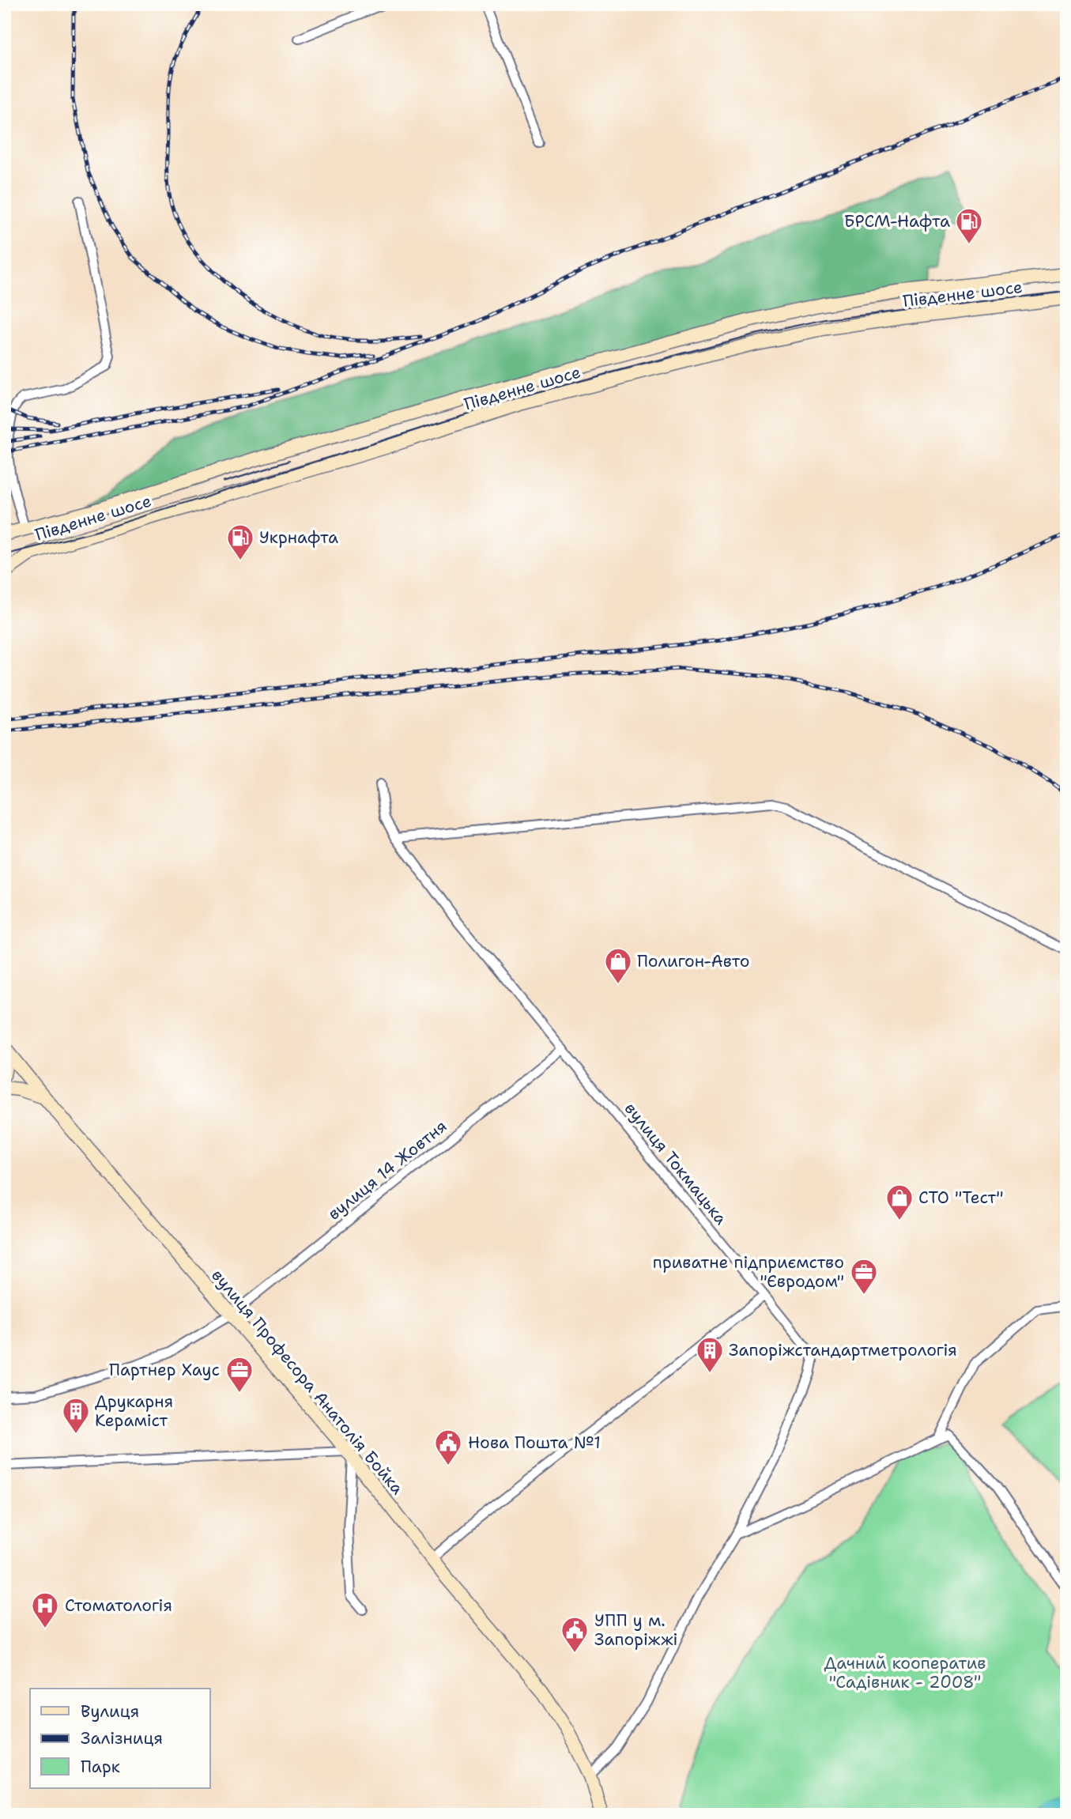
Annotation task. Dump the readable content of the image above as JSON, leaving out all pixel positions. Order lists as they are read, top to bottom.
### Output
{
  "streets": {
    "main road": ["Південне шосе", "вулиця Професора Анатолія Бойка"],
    "street": ["вулиця Токмацька", "вулиця 14 Жовтня"]
  },
  "crossings": [
    ["вулиця Токмацька", "вулиця 14 Жовтня"],
    ["вулиця 14 Жовтня", "вулиця Професора Анатолія Бойка"]
  ],
  "parks": ["Дачний кооператив \"Садівник - 2008\""],
  "places": {
    "fuel station": ["БРСМ-Нафта", "Укрнафта"],
    "shop": ["Полигон-Авто", "СТО \"Тест\""],
    "office": ["приватне підприємство \"Євродом\"", "Партнер Хаус"],
    "building": ["Запоріжстандартметрологія", "Друкарня Кераміст"],
    "public building": ["Нова Пошта №1", "УПП у м. Запоріжжі"],
    "hospital": ["Стоматологія"]
  },
  "legend": ["Вулиця", "Залізниця", "Парк"]
}
